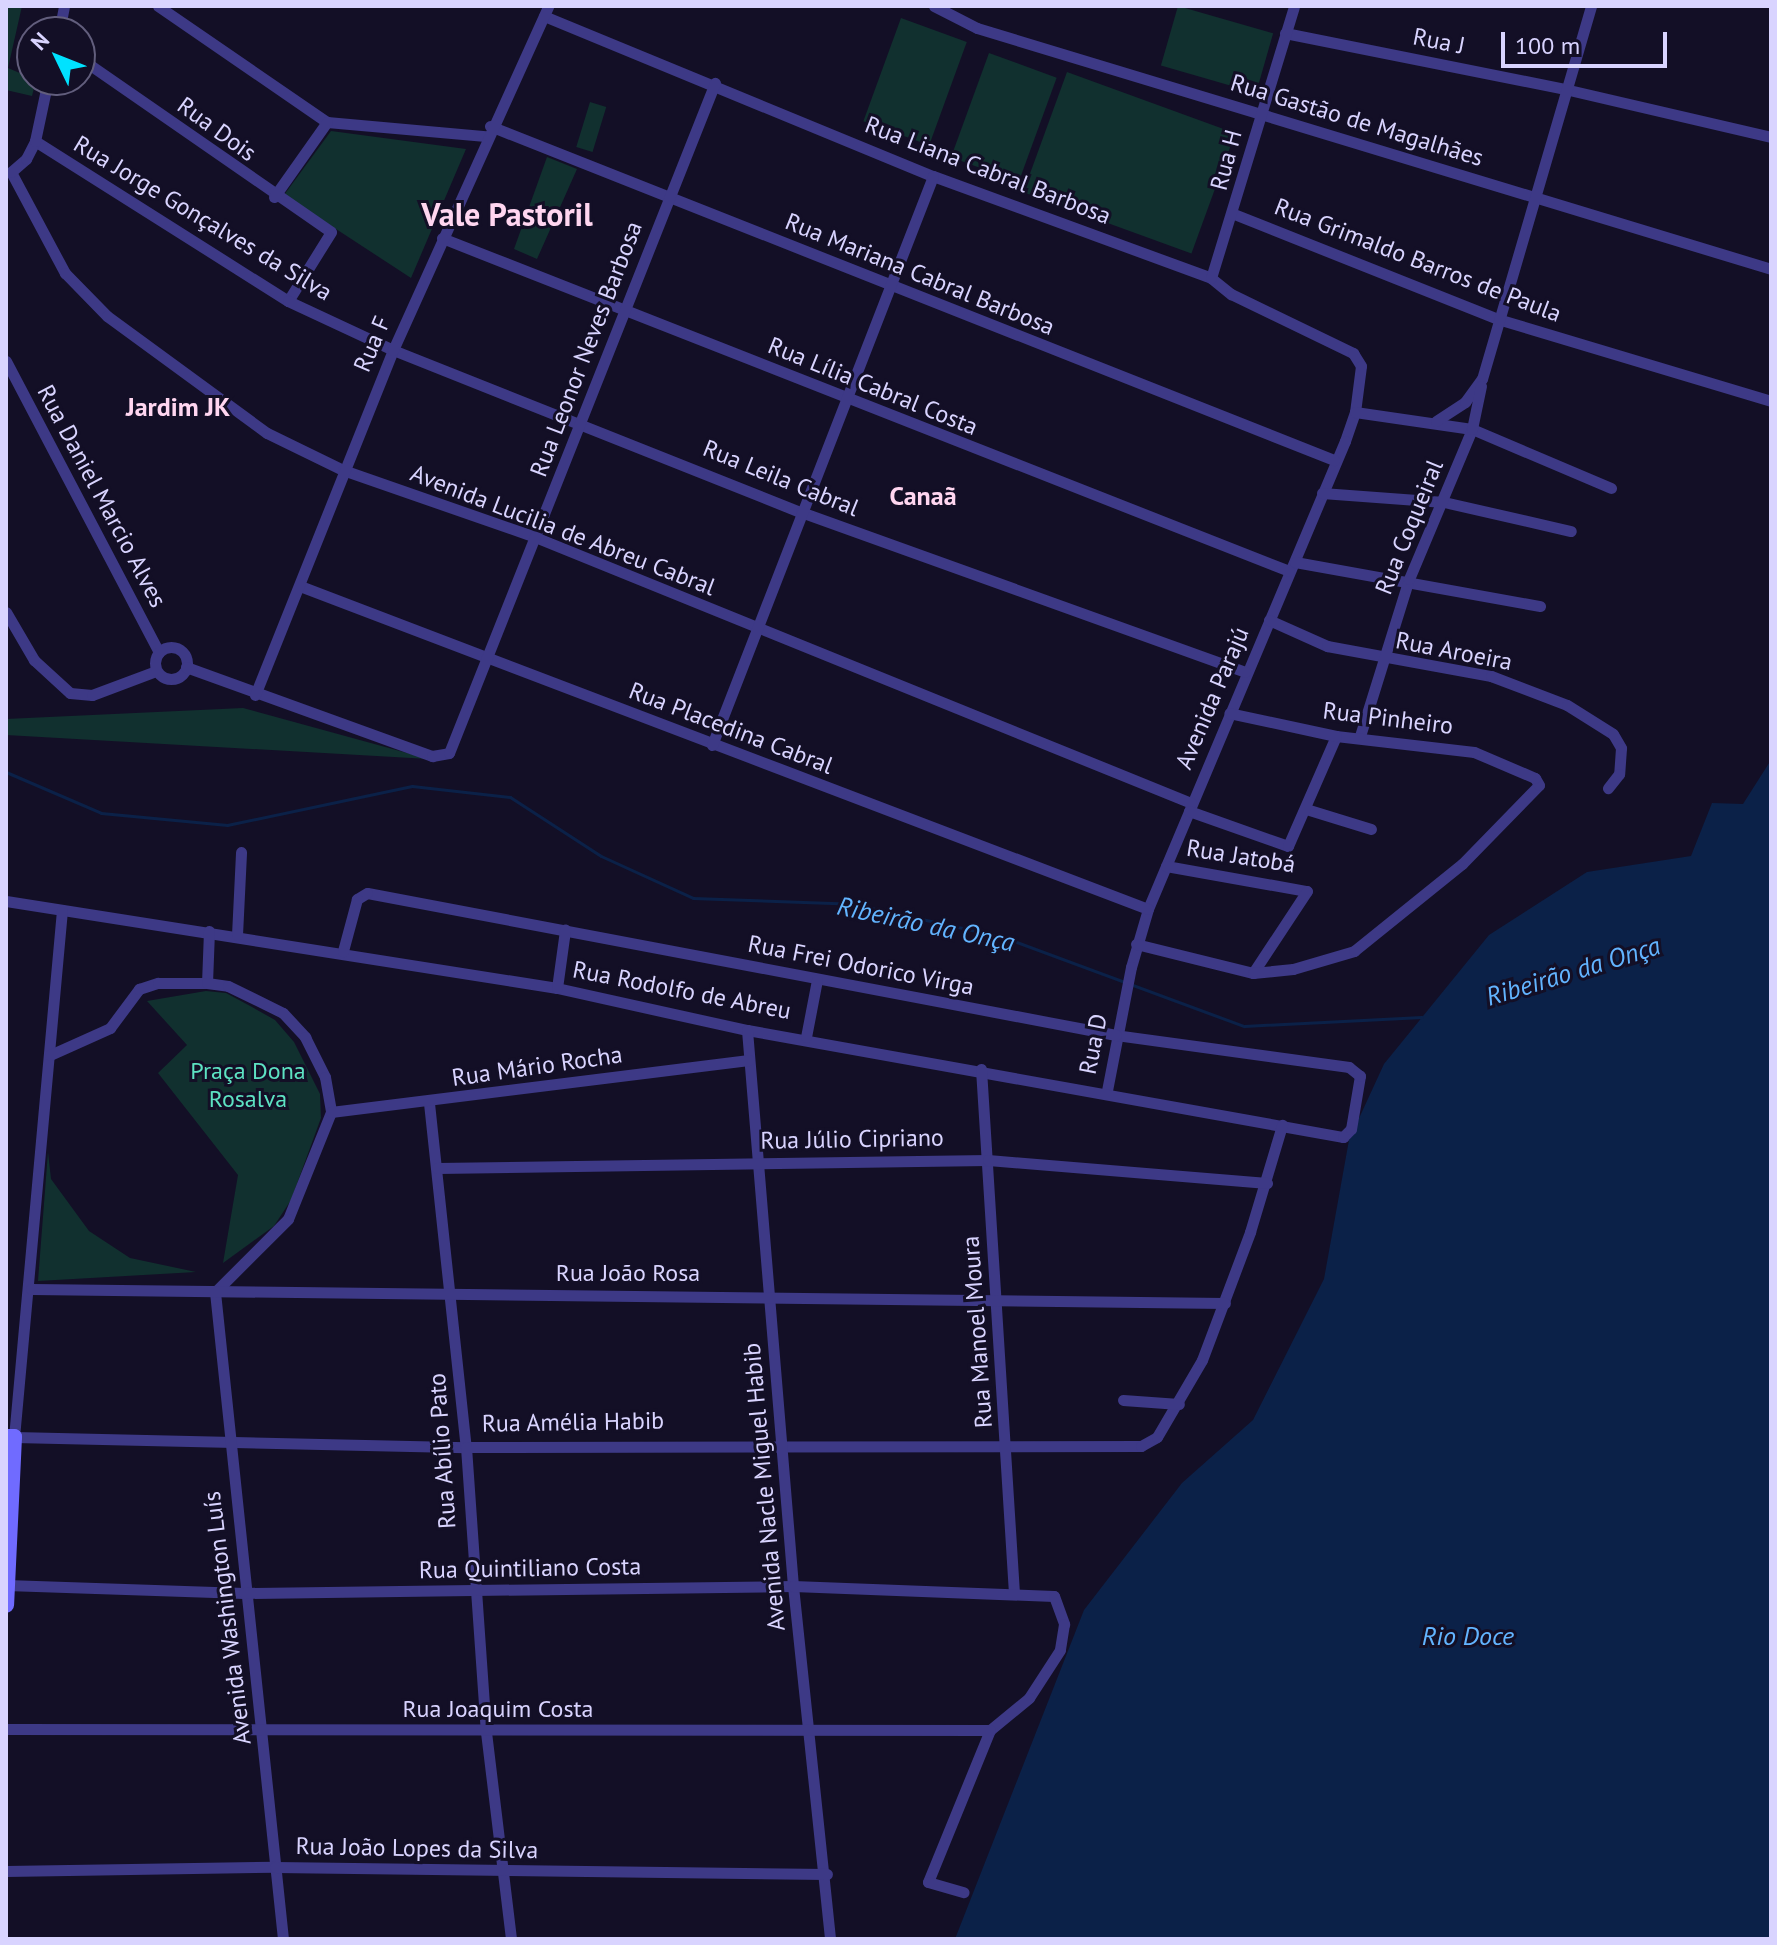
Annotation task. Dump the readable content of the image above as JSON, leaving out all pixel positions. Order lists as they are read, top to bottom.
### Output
{
  "streets": {
    "street": [
      "Rua J",
      "Rua Gastão de Magalhães",
      "Rua Dois",
      "Rua H",
      "Rua Liana Cabral Barbosa",
      "Rua Jorge Gonçalves da Silva",
      "Rua Grimaldo Barros de Paula",
      "Rua Mariana Cabral Barbosa",
      "Rua F",
      "Rua Leonor Neves Barbosa",
      "Rua Lília Cabral Costa",
      "Rua Leila Cabral",
      "Rua Daniel Marcio Alves",
      "Rua Coqueiral",
      "Avenida Lucilia de Abreu Cabral",
      "Rua Aroeira",
      "Avenida Parajú",
      "Rua Pinheiro",
      "Rua Placedina Cabral",
      "Rua Jatobá",
      "Rua Frei Odorico Virga",
      "Rua Rodolfo de Abreu",
      "Rua D",
      "Rua Mário Rocha",
      "Rua Júlio Cipriano",
      "Rua João Rosa",
      "Rua Manoel Moura",
      "Rua Amélia Habib",
      "Rua Abílio Pato",
      "Avenida Nacle Miguel Habib",
      "Rua Quintiliano Costa",
      "Avenida Washington Luís",
      "Rua Joaquim Costa",
      "Rua João Lopes da Silva"
    ]
  },
  "crossings": [
    ["Rua J", "Rua H"],
    ["Rua J", "Rua Coqueiral"],
    ["Rua Gastão de Magalhães", "Rua H"],
    ["Rua Gastão de Magalhães", "Rua Coqueiral"],
    ["Rua Dois", "Rua Jorge Gonçalves da Silva"],
    ["Rua H", "Rua Liana Cabral Barbosa"],
    ["Rua H", "Rua Grimaldo Barros de Paula"],
    ["Rua Liana Cabral Barbosa", "Rua F"],
    ["Rua Liana Cabral Barbosa", "Rua Leonor Neves Barbosa"],
    ["Rua Liana Cabral Barbosa", "Avenida Parajú"],
    ["Rua Jorge Gonçalves da Silva", "Rua F"],
    ["Rua Jorge Gonçalves da Silva", "Rua Leila Cabral"],
    ["Rua Grimaldo Barros de Paula", "Rua Coqueiral"],
    ["Rua Mariana Cabral Barbosa", "Rua F"],
    ["Rua Mariana Cabral Barbosa", "Rua Leonor Neves Barbosa"],
    ["Rua Mariana Cabral Barbosa", "Avenida Parajú"],
    ["Rua F", "Rua Leonor Neves Barbosa"],
    ["Rua F", "Rua Lília Cabral Costa"],
    ["Rua F", "Rua Leila Cabral"],
    ["Rua F", "Avenida Lucilia de Abreu Cabral"],
    ["Rua F", "Rua Placedina Cabral"],
    ["Rua Leonor Neves Barbosa", "Rua Lília Cabral Costa"],
    ["Rua Leonor Neves Barbosa", "Rua Leila Cabral"],
    ["Rua Leonor Neves Barbosa", "Avenida Lucilia de Abreu Cabral"],
    ["Rua Leonor Neves Barbosa", "Rua Placedina Cabral"],
    ["Rua Lília Cabral Costa", "Rua Coqueiral"],
    ["Rua Lília Cabral Costa", "Avenida Parajú"],
    ["Rua Leila Cabral", "Avenida Parajú"],
    ["Rua Coqueiral", "Rua Aroeira"],
    ["Rua Coqueiral", "Rua Pinheiro"],
    ["Avenida Lucilia de Abreu Cabral", "Avenida Parajú"],
    ["Rua Aroeira", "Avenida Parajú"],
    ["Avenida Parajú", "Rua Pinheiro"],
    ["Avenida Parajú", "Rua Placedina Cabral"],
    ["Avenida Parajú", "Rua Jatobá"],
    ["Avenida Parajú", "Rua D"],
    ["Rua Pinheiro", "Rua Jatobá"],
    ["Rua Frei Odorico Virga", "Rua Rodolfo de Abreu"],
    ["Rua Frei Odorico Virga", "Rua D"],
    ["Rua Rodolfo de Abreu", "Rua D"],
    ["Rua Rodolfo de Abreu", "Rua Manoel Moura"],
    ["Rua Rodolfo de Abreu", "Avenida Nacle Miguel Habib"],
    ["Rua Mário Rocha", "Rua Abílio Pato"],
    ["Rua Mário Rocha", "Avenida Nacle Miguel Habib"],
    ["Rua Júlio Cipriano", "Rua Manoel Moura"],
    ["Rua Júlio Cipriano", "Rua Abílio Pato"],
    ["Rua Júlio Cipriano", "Avenida Nacle Miguel Habib"],
    ["Rua João Rosa", "Rua Manoel Moura"],
    ["Rua João Rosa", "Rua Abílio Pato"],
    ["Rua João Rosa", "Avenida Nacle Miguel Habib"],
    ["Rua João Rosa", "Avenida Washington Luís"],
    ["Rua Manoel Moura", "Rua Amélia Habib"],
    ["Rua Manoel Moura", "Rua Quintiliano Costa"],
    ["Rua Amélia Habib", "Rua Abílio Pato"],
    ["Rua Amélia Habib", "Avenida Nacle Miguel Habib"],
    ["Rua Amélia Habib", "Avenida Washington Luís"],
    ["Rua Abílio Pato", "Rua Quintiliano Costa"],
    ["Rua Abílio Pato", "Rua Joaquim Costa"],
    ["Rua Abílio Pato", "Rua João Lopes da Silva"],
    ["Avenida Nacle Miguel Habib", "Rua Quintiliano Costa"],
    ["Avenida Nacle Miguel Habib", "Rua Joaquim Costa"],
    ["Avenida Nacle Miguel Habib", "Rua João Lopes da Silva"],
    ["Rua Quintiliano Costa", "Avenida Washington Luís"],
    ["Rua Quintiliano Costa", "Rua Joaquim Costa"],
    ["Avenida Washington Luís", "Rua Joaquim Costa"],
    ["Avenida Washington Luís", "Rua João Lopes da Silva"]
  ],
  "districts": ["Vale Pastoril", "Jardim JK", "Canaã"],
  "water": ["Ribeirão da Onça", "Rio Doce"],
  "parks": ["Praça Dona Rosalva"],
  "scale_bar": "100 m",
  "north": "top left"
}
